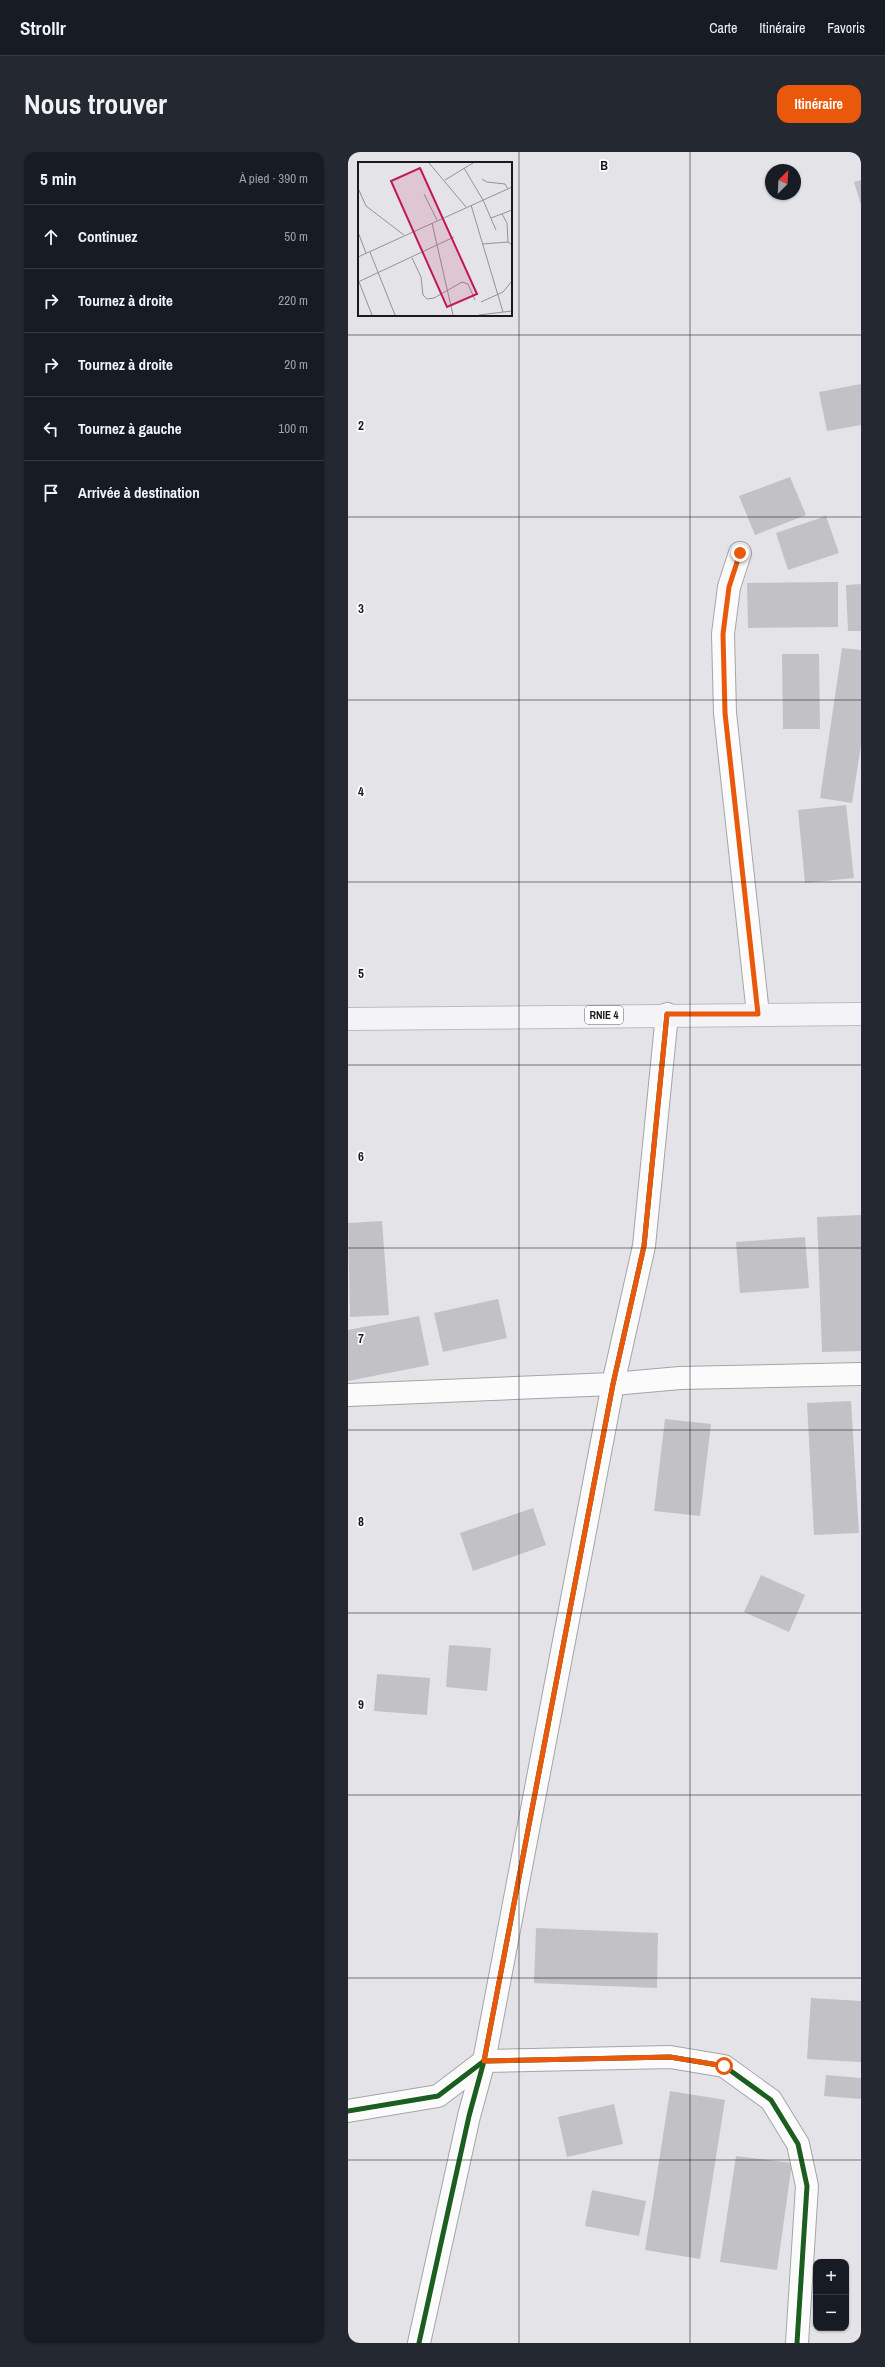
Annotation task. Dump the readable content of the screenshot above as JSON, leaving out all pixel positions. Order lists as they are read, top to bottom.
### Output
{
  "streets": {
    "main road": ["RNIE 4"]
  },
  "north": "top right",
  "page": {
    "header": "Strollr",
    "nav": ["Carte", "Itinéraire", "Favoris"],
    "title": "Nous trouver",
    "buttons": "Itinéraire",
    "heading": ["5 min", "À pied · 390 m"],
    "list": [
      ["Continuez", "50 m"],
      ["Tournez à droite", "220 m"],
      ["Tournez à droite", "20 m"],
      ["Tournez à gauche", "100 m"],
      "Arrivée à destination"
    ],
    "map_buttons": ["+", "−"]
  },
  "grid": {
    "columns": ["B"],
    "rows": [
      "2",
      "3",
      "4",
      "5",
      "6",
      "7",
      "8",
      "9"
    ]
  }
}
